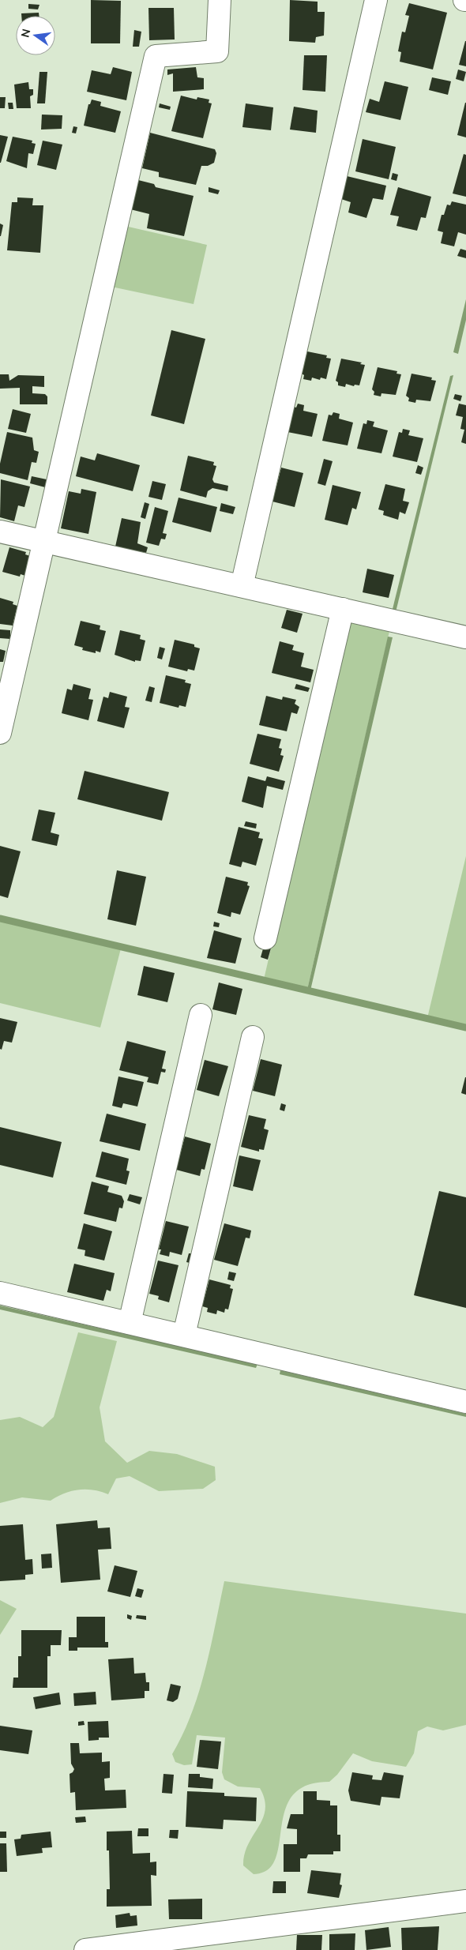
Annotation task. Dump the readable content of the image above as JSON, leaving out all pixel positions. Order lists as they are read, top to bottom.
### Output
{
  "north": "left"
}
